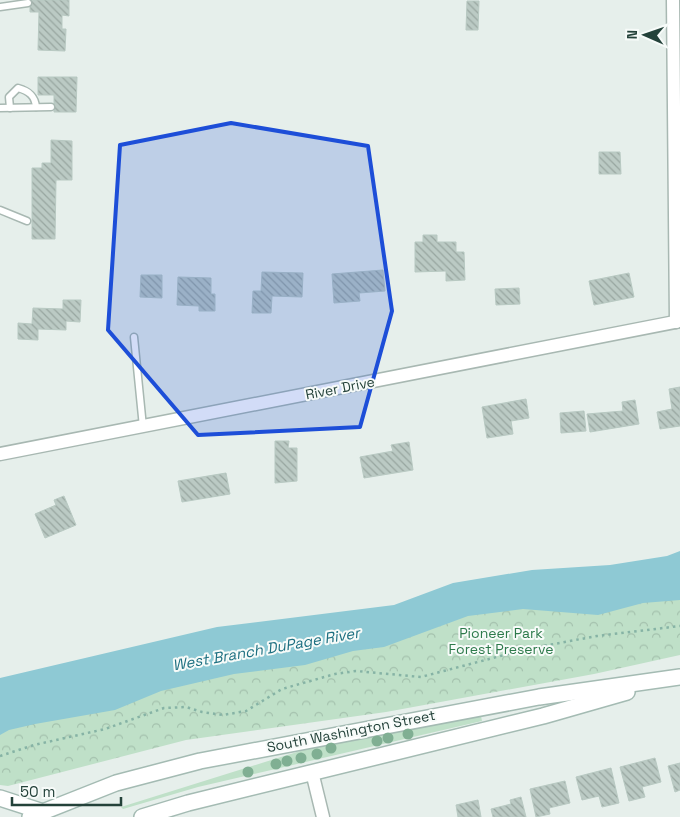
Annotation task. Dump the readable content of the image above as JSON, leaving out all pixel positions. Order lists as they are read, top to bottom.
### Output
{
  "streets": {
    "main road": ["South Washington Street"],
    "street": ["River Drive"]
  },
  "water": ["West Branch DuPage River"],
  "parks": ["Pioneer Park Forest Preserve"],
  "scale_bar": "50 m",
  "north": "left"
}
